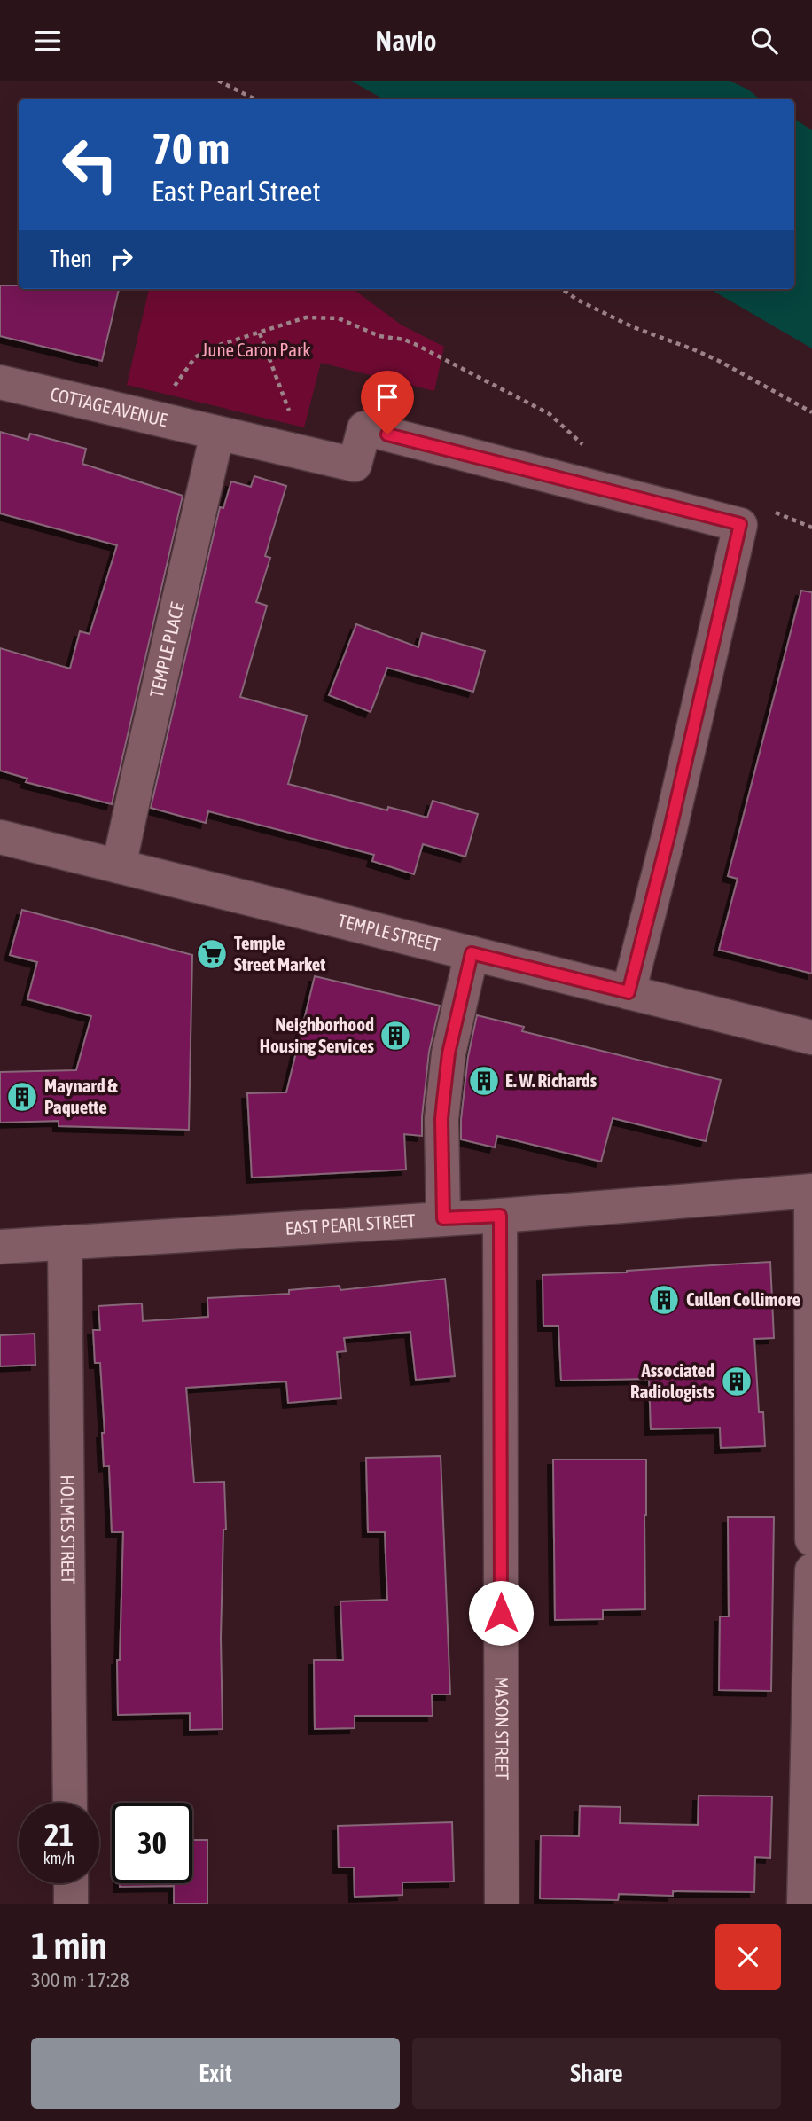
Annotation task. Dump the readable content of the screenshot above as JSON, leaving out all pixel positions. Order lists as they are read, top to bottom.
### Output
{
  "streets": {
    "street": [
      "COTTAGE AVENUE",
      "TEMPLE PLACE",
      "TEMPLE STREET",
      "EAST PEARL STREET",
      "HOLMES STREET",
      "MASON STREET"
    ]
  },
  "crossings": [
    ["COTTAGE AVENUE", "TEMPLE PLACE"],
    ["COTTAGE AVENUE", "TEMPLE STREET"],
    ["TEMPLE PLACE", "TEMPLE STREET"],
    ["EAST PEARL STREET", "HOLMES STREET"],
    ["EAST PEARL STREET", "MASON STREET"]
  ],
  "parks": ["June Caron Park"],
  "places": {
    "supermarket": ["Temple Street Market"],
    "building": [
      "Neighborhood Housing Services",
      "E. W. Richards",
      "Maynard & Paquette",
      "Cullen Collimore",
      "Associated Radiologists"
    ]
  },
  "page": {
    "header": "Navio",
    "turn": ["70 m", "East Pearl Street"],
    "then": "Then",
    "speed": "21 km/h",
    "limit": "30",
    "heading": ["1 min", "300 m · 17:28"],
    "buttons": ["Exit", "Share"]
  }
}
